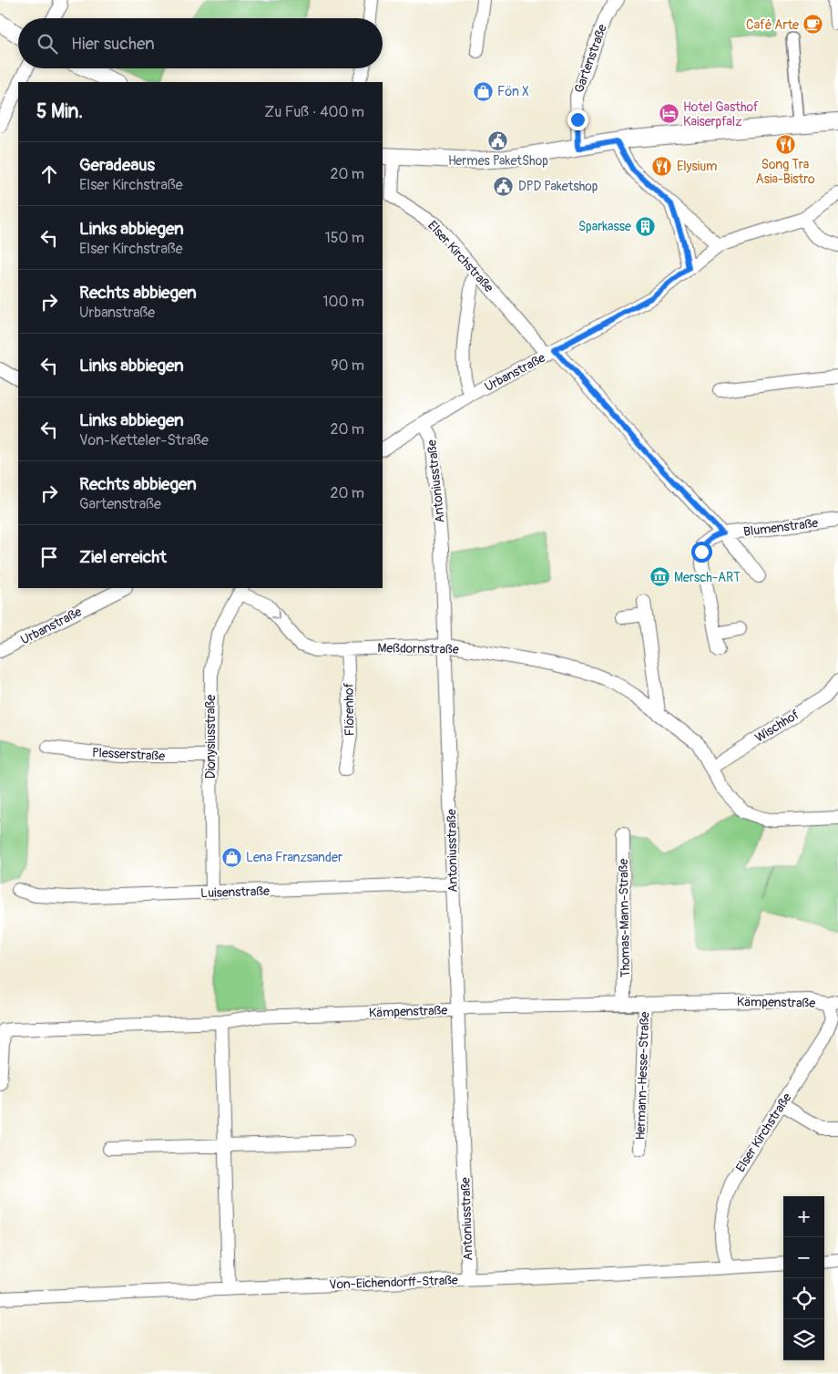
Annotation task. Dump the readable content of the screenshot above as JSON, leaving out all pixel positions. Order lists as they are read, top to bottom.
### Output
{
  "streets": {
    "street": [
      "Gartenstraße",
      "Elser Kirchstraße",
      "Urbanstraße",
      "Antoniusstraße",
      "Blumenstraße",
      "Meßdornstraße",
      "Flörenhof",
      "Wischhof",
      "Dionysiusstraße",
      "Plesserstraße",
      "Luisenstraße",
      "Thomas-Mann-Straße",
      "Kämpenstraße",
      "Hermann-Hesse-Straße",
      "Von-Eichendorff-Straße"
    ]
  },
  "crossings": [
    ["Elser Kirchstraße", "Urbanstraße"],
    ["Elser Kirchstraße", "Blumenstraße"],
    ["Elser Kirchstraße", "Kämpenstraße"],
    ["Elser Kirchstraße", "Von-Eichendorff-Straße"],
    ["Urbanstraße", "Antoniusstraße"],
    ["Antoniusstraße", "Meßdornstraße"],
    ["Antoniusstraße", "Luisenstraße"],
    ["Antoniusstraße", "Kämpenstraße"],
    ["Antoniusstraße", "Von-Eichendorff-Straße"],
    ["Meßdornstraße", "Flörenhof"],
    ["Meßdornstraße", "Wischhof"],
    ["Meßdornstraße", "Dionysiusstraße"],
    ["Dionysiusstraße", "Plesserstraße"],
    ["Dionysiusstraße", "Luisenstraße"],
    ["Thomas-Mann-Straße", "Kämpenstraße"],
    ["Kämpenstraße", "Hermann-Hesse-Straße"]
  ],
  "places": {
    "cafe": ["Café Arte"],
    "shop": ["Fön X", "Lena Franzsander"],
    "hotel": ["Hotel Gasthof Kaiserpfalz"],
    "public building": ["Hermes PaketShop", "DPD Paketshop"],
    "restaurant": ["Song Tra Asia-Bistro", "Elysium"],
    "building": ["Sparkasse"],
    "museum": ["Mersch-ART"]
  },
  "page": {
    "search": "Hier suchen",
    "heading": ["5 Min.", "Zu Fuß · 400 m"],
    "list": [
      ["Geradeaus", "Elser Kirchstraße", "20 m"],
      ["Links abbiegen", "Elser Kirchstraße", "150 m"],
      ["Rechts abbiegen", "Urbanstraße", "100 m"],
      ["Links abbiegen", "90 m"],
      ["Links abbiegen", "Von-Ketteler-Straße", "20 m"],
      ["Rechts abbiegen", "Gartenstraße", "20 m"],
      "Ziel erreicht"
    ],
    "map_buttons": ["+", "−"]
  }
}
